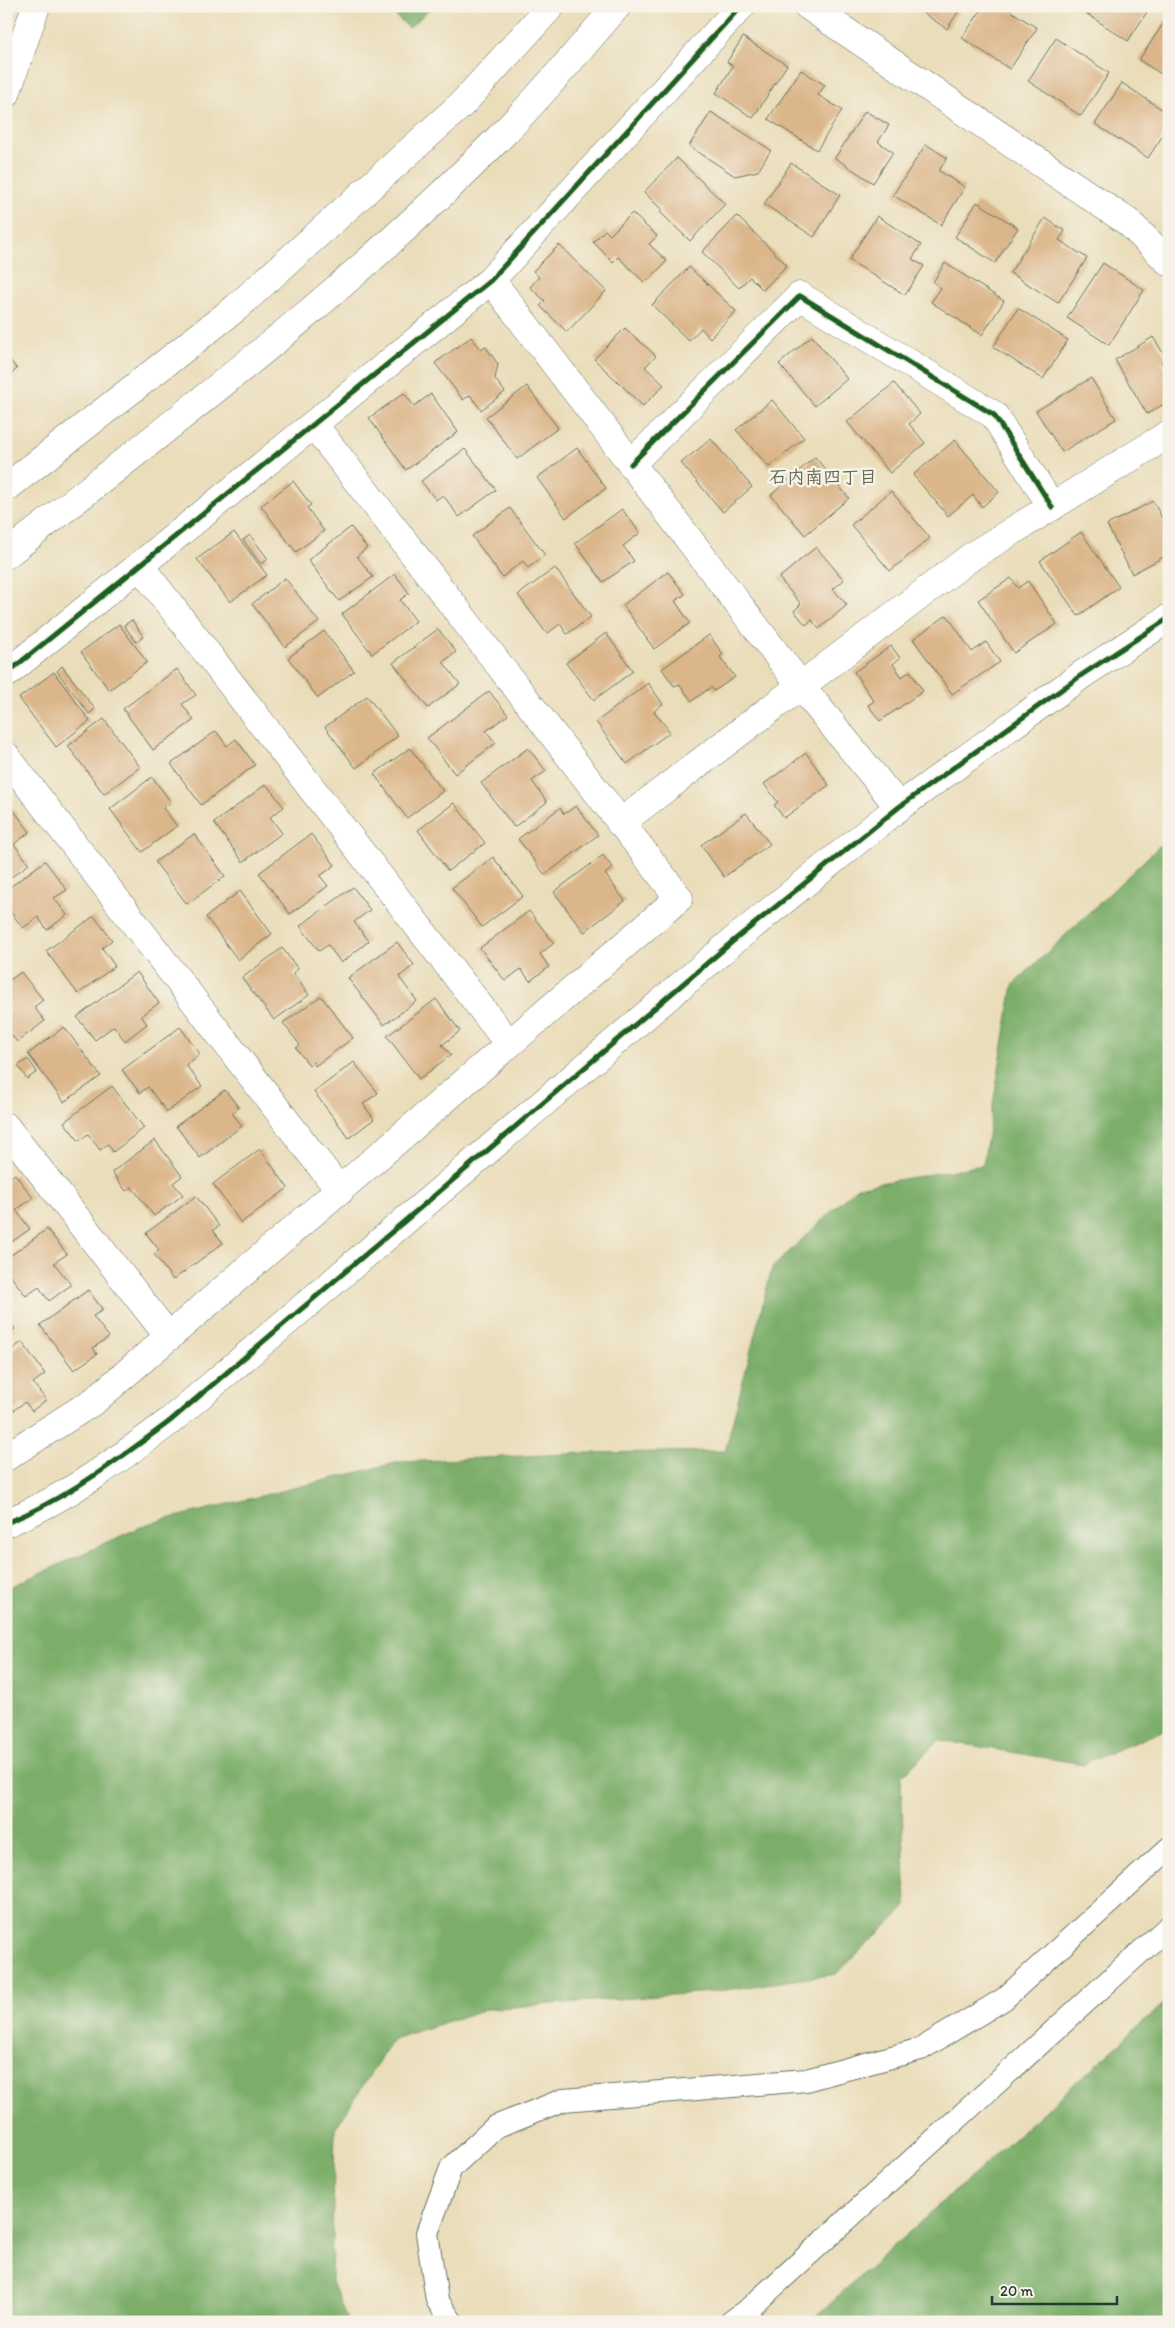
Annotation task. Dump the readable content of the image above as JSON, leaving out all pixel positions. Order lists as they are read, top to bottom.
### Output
{
  "districts": ["石内南四丁目"],
  "scale_bar": "20 m"
}
